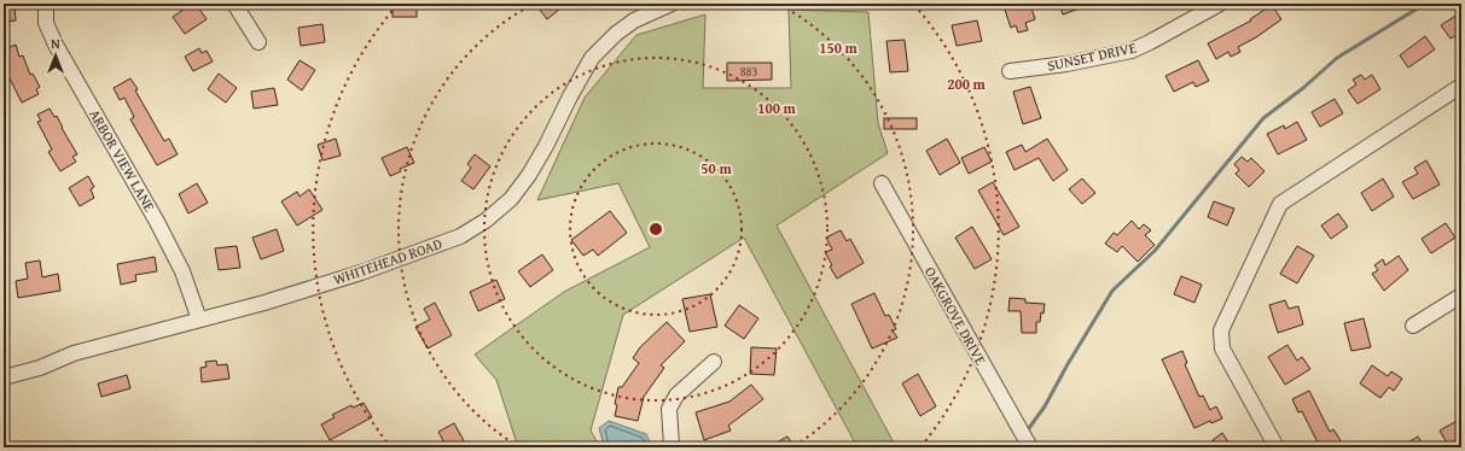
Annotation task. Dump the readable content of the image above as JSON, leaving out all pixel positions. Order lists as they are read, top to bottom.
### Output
{
  "streets": {
    "street": [
      "SUNSET DRIVE",
      "ARBOR VIEW LANE",
      "WHITEHEAD ROAD",
      "OAKGROVE DRIVE"
    ]
  },
  "crossings": [
    ["ARBOR VIEW LANE", "WHITEHEAD ROAD"]
  ],
  "house_numbers": ["883"],
  "north": "top",
  "rings": [
    "150 m",
    "200 m",
    "100 m",
    "50 m"
  ]
}
